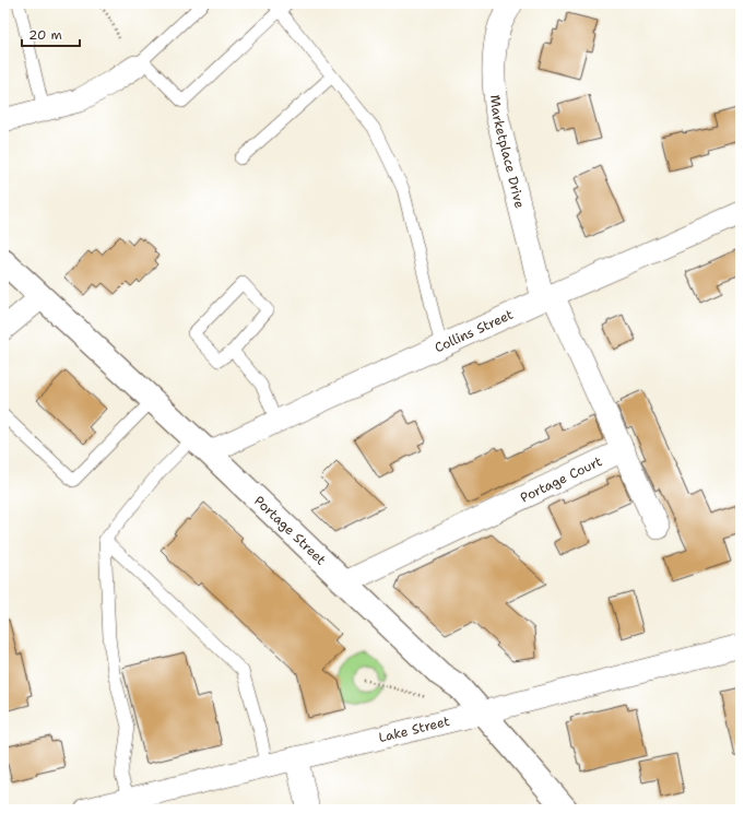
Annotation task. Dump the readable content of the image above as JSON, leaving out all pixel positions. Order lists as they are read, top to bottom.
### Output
{
  "streets": {
    "main road": ["Portage Street"],
    "street": [
      "Marketplace Drive",
      "Collins Street",
      "Portage Court",
      "Lake Street"
    ]
  },
  "crossings": [
    ["Marketplace Drive", "Collins Street"],
    ["Collins Street", "Portage Street"],
    ["Portage Court", "Portage Street"],
    ["Portage Street", "Lake Street"]
  ],
  "scale_bar": "20 m"
}
